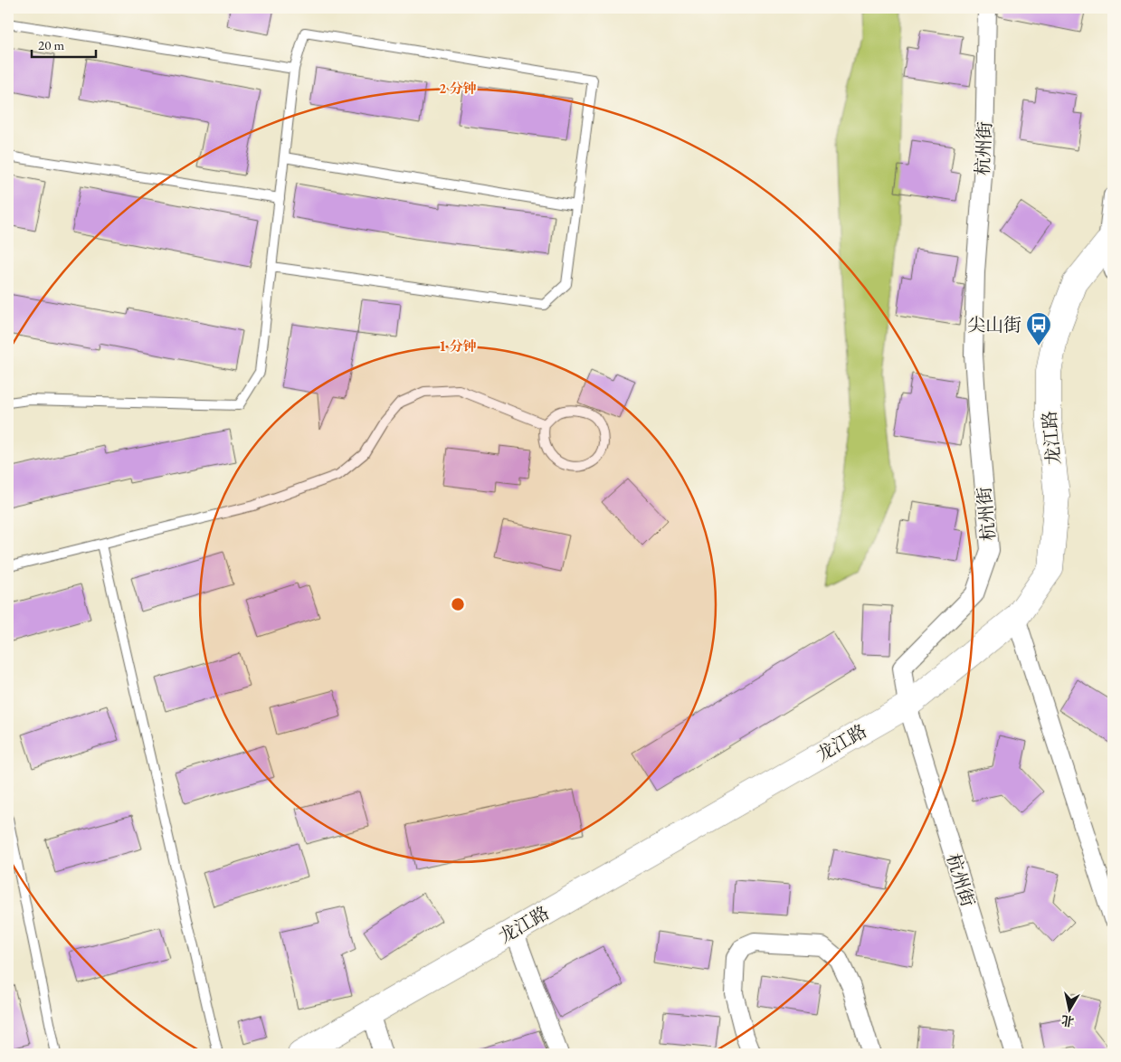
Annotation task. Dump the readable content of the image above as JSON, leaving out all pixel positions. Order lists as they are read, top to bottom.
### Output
{
  "streets": {
    "street": ["杭州街", "龙江路"]
  },
  "crossings": [
    ["杭州街", "龙江路"]
  ],
  "places": {
    "bus stop": ["尖山街"]
  },
  "scale_bar": "20 m",
  "north": "bottom",
  "rings": ["2 分钟", "1 分钟"]
}
